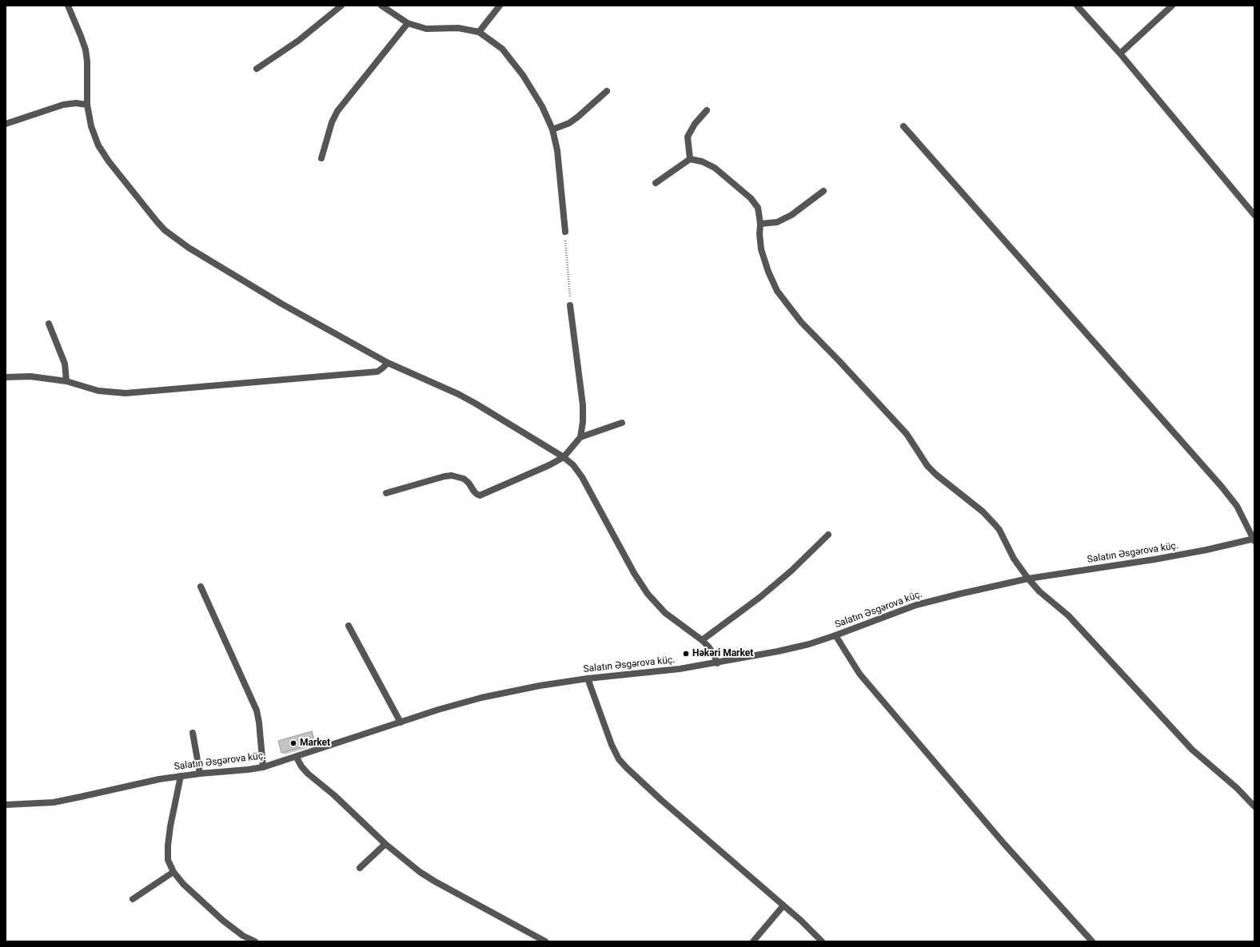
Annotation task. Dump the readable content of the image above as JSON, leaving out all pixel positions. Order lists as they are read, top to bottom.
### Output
{
  "streets": {
    "street": ["Salatın Əsgərova küç."]
  },
  "places": ["Həkəri Market", "Market"]
}
